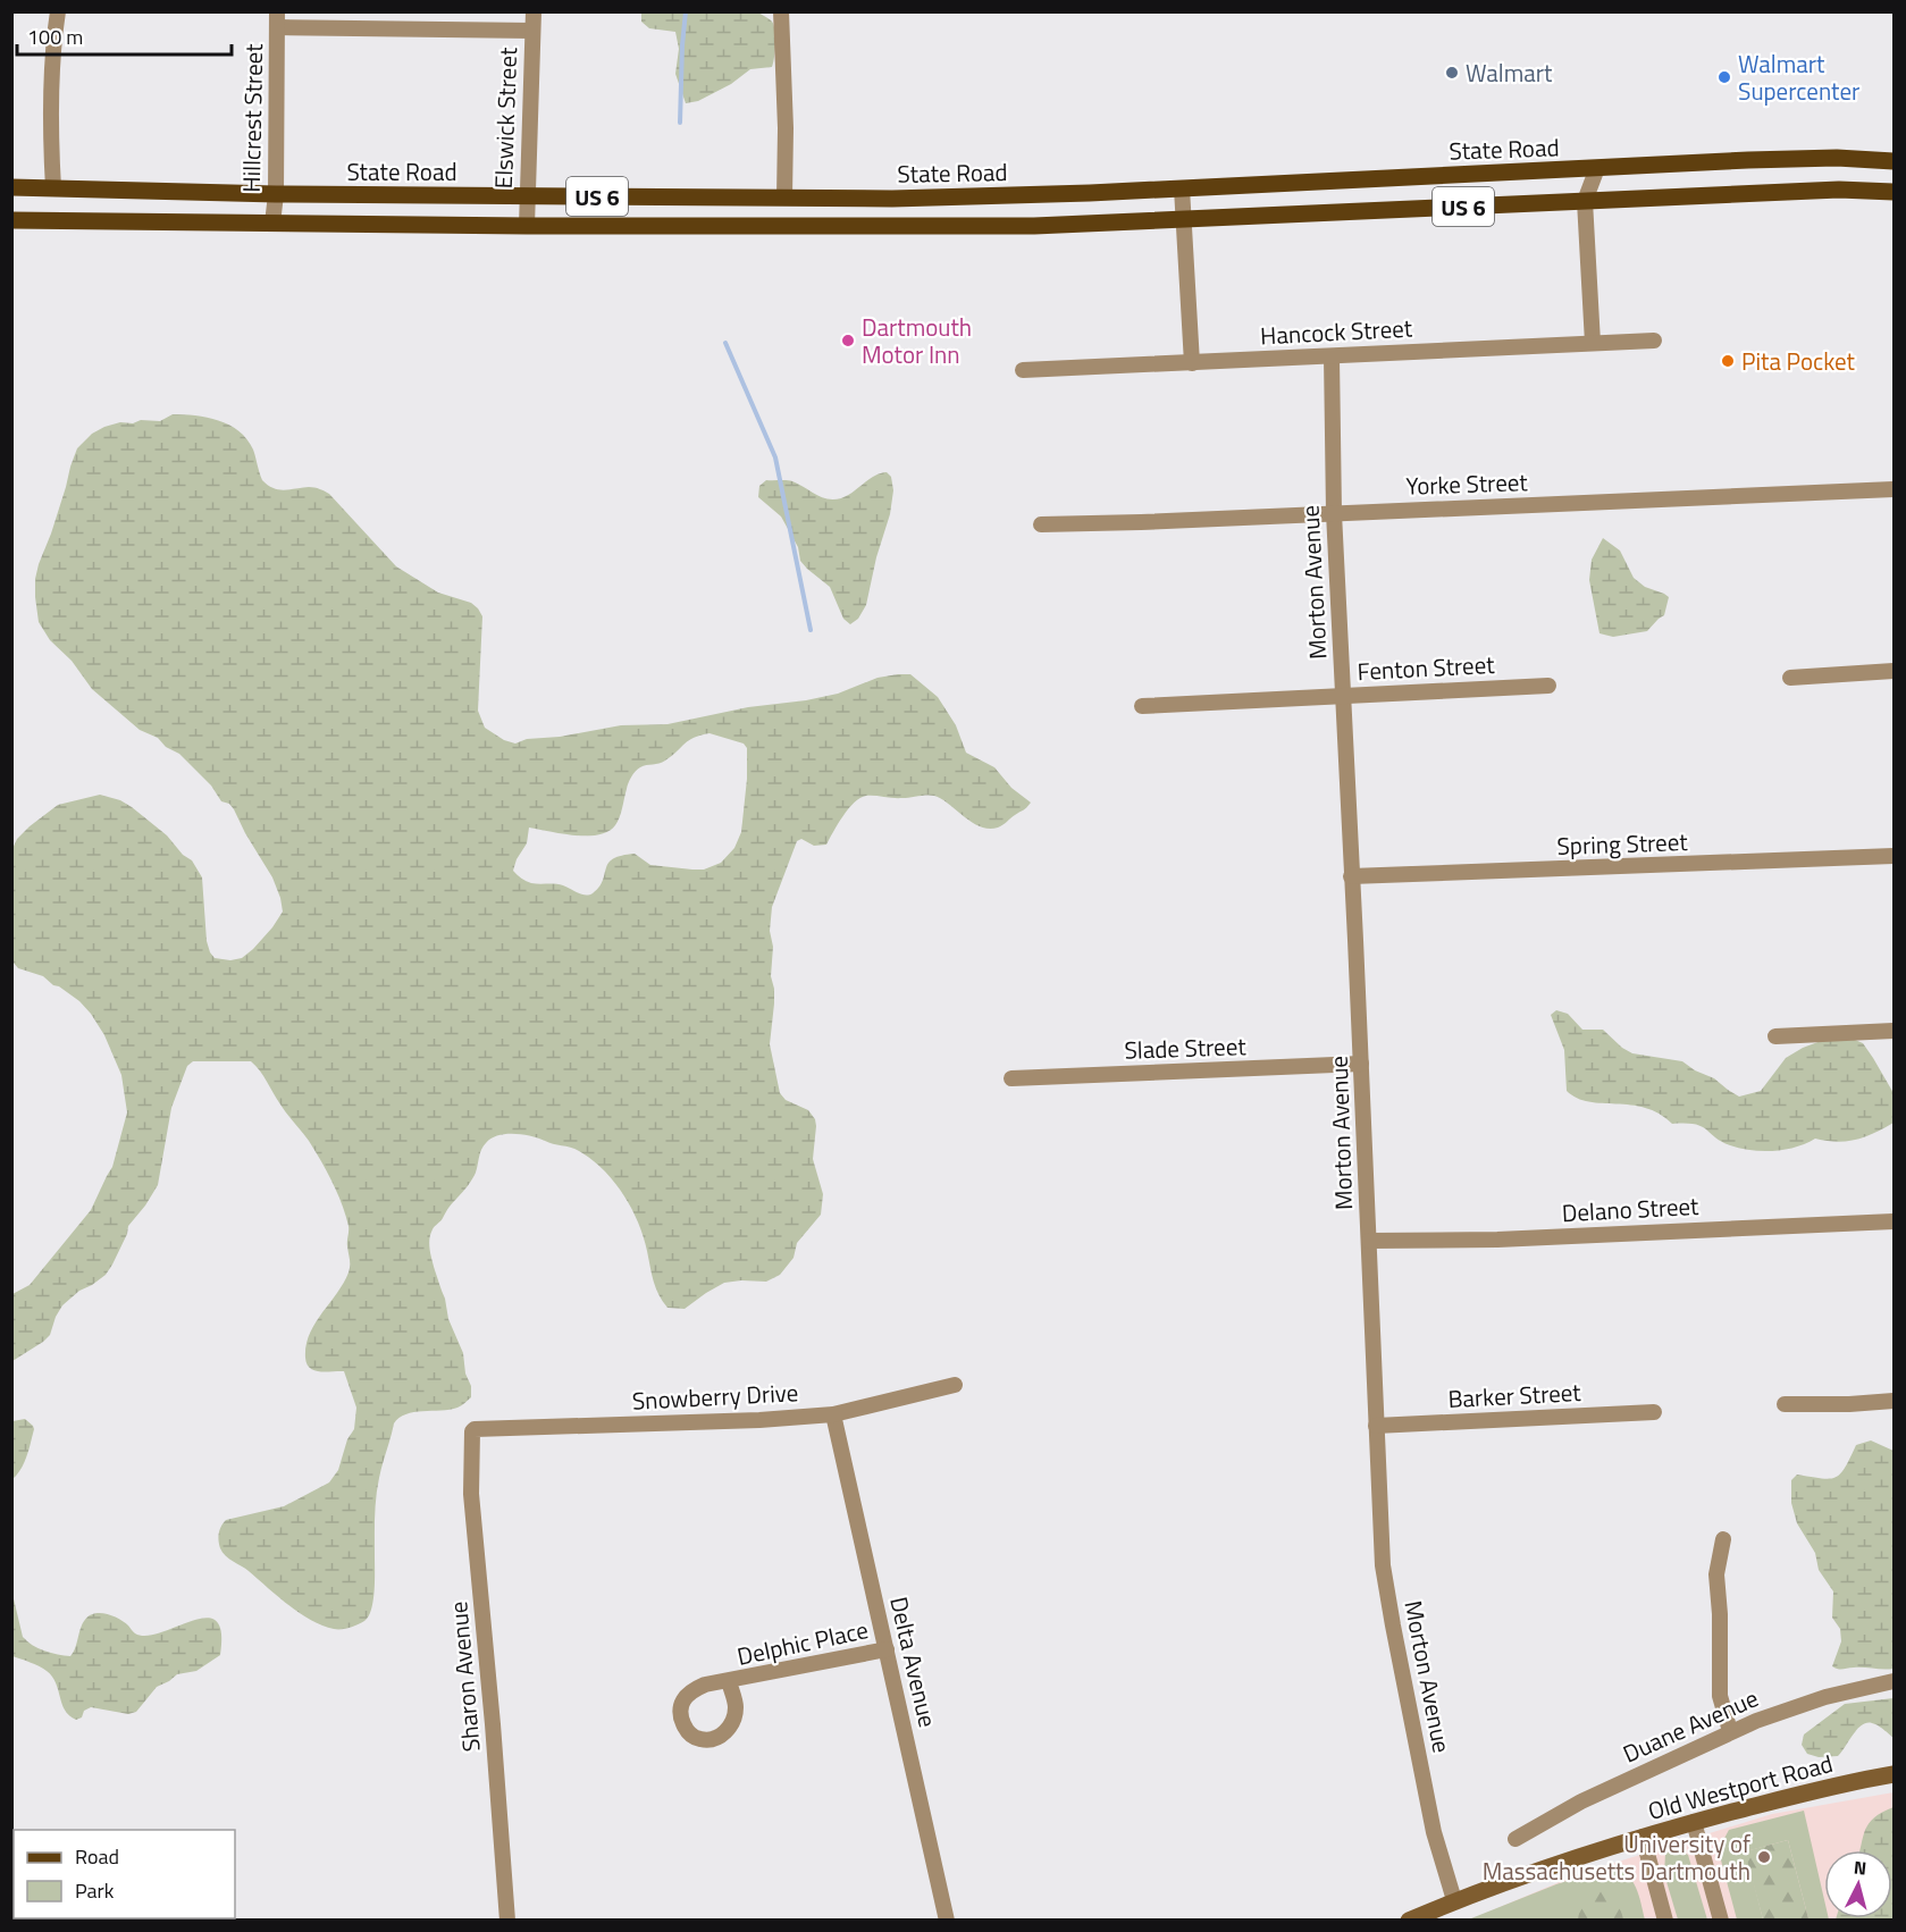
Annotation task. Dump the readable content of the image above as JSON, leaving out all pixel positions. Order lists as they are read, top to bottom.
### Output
{
  "streets": {
    "main road": ["State Road", "US 6", "Old Westport Road"],
    "street": [
      "Hillcrest Street",
      "Elswick Street",
      "Hancock Street",
      "Yorke Street",
      "Morton Avenue",
      "Fenton Street",
      "Spring Street",
      "Slade Street",
      "Delano Street",
      "Barker Street",
      "Snowberry Drive",
      "Delphic Place",
      "Delta Avenue",
      "Sharon Avenue",
      "Duane Avenue"
    ]
  },
  "crossings": [
    ["Hillcrest Street", "State Road"],
    ["Hillcrest Street", "US 6"],
    ["Elswick Street", "State Road"],
    ["Elswick Street", "US 6"],
    ["Hancock Street", "Morton Avenue"],
    ["Yorke Street", "Morton Avenue"],
    ["Morton Avenue", "Fenton Street"],
    ["Morton Avenue", "Spring Street"],
    ["Morton Avenue", "Slade Street"],
    ["Morton Avenue", "Delano Street"],
    ["Morton Avenue", "Barker Street"],
    ["Morton Avenue", "Old Westport Road"],
    ["Snowberry Drive", "Delta Avenue"],
    ["Snowberry Drive", "Sharon Avenue"],
    ["Delphic Place", "Delta Avenue"]
  ],
  "places": [
    "Walmart",
    "Walmart Supercenter",
    "Dartmouth Motor Inn",
    "Pita Pocket",
    "University of Massachusetts Dartmouth"
  ],
  "legend": ["Road", "Park"],
  "scale_bar": "100 m",
  "north": "top"
}
